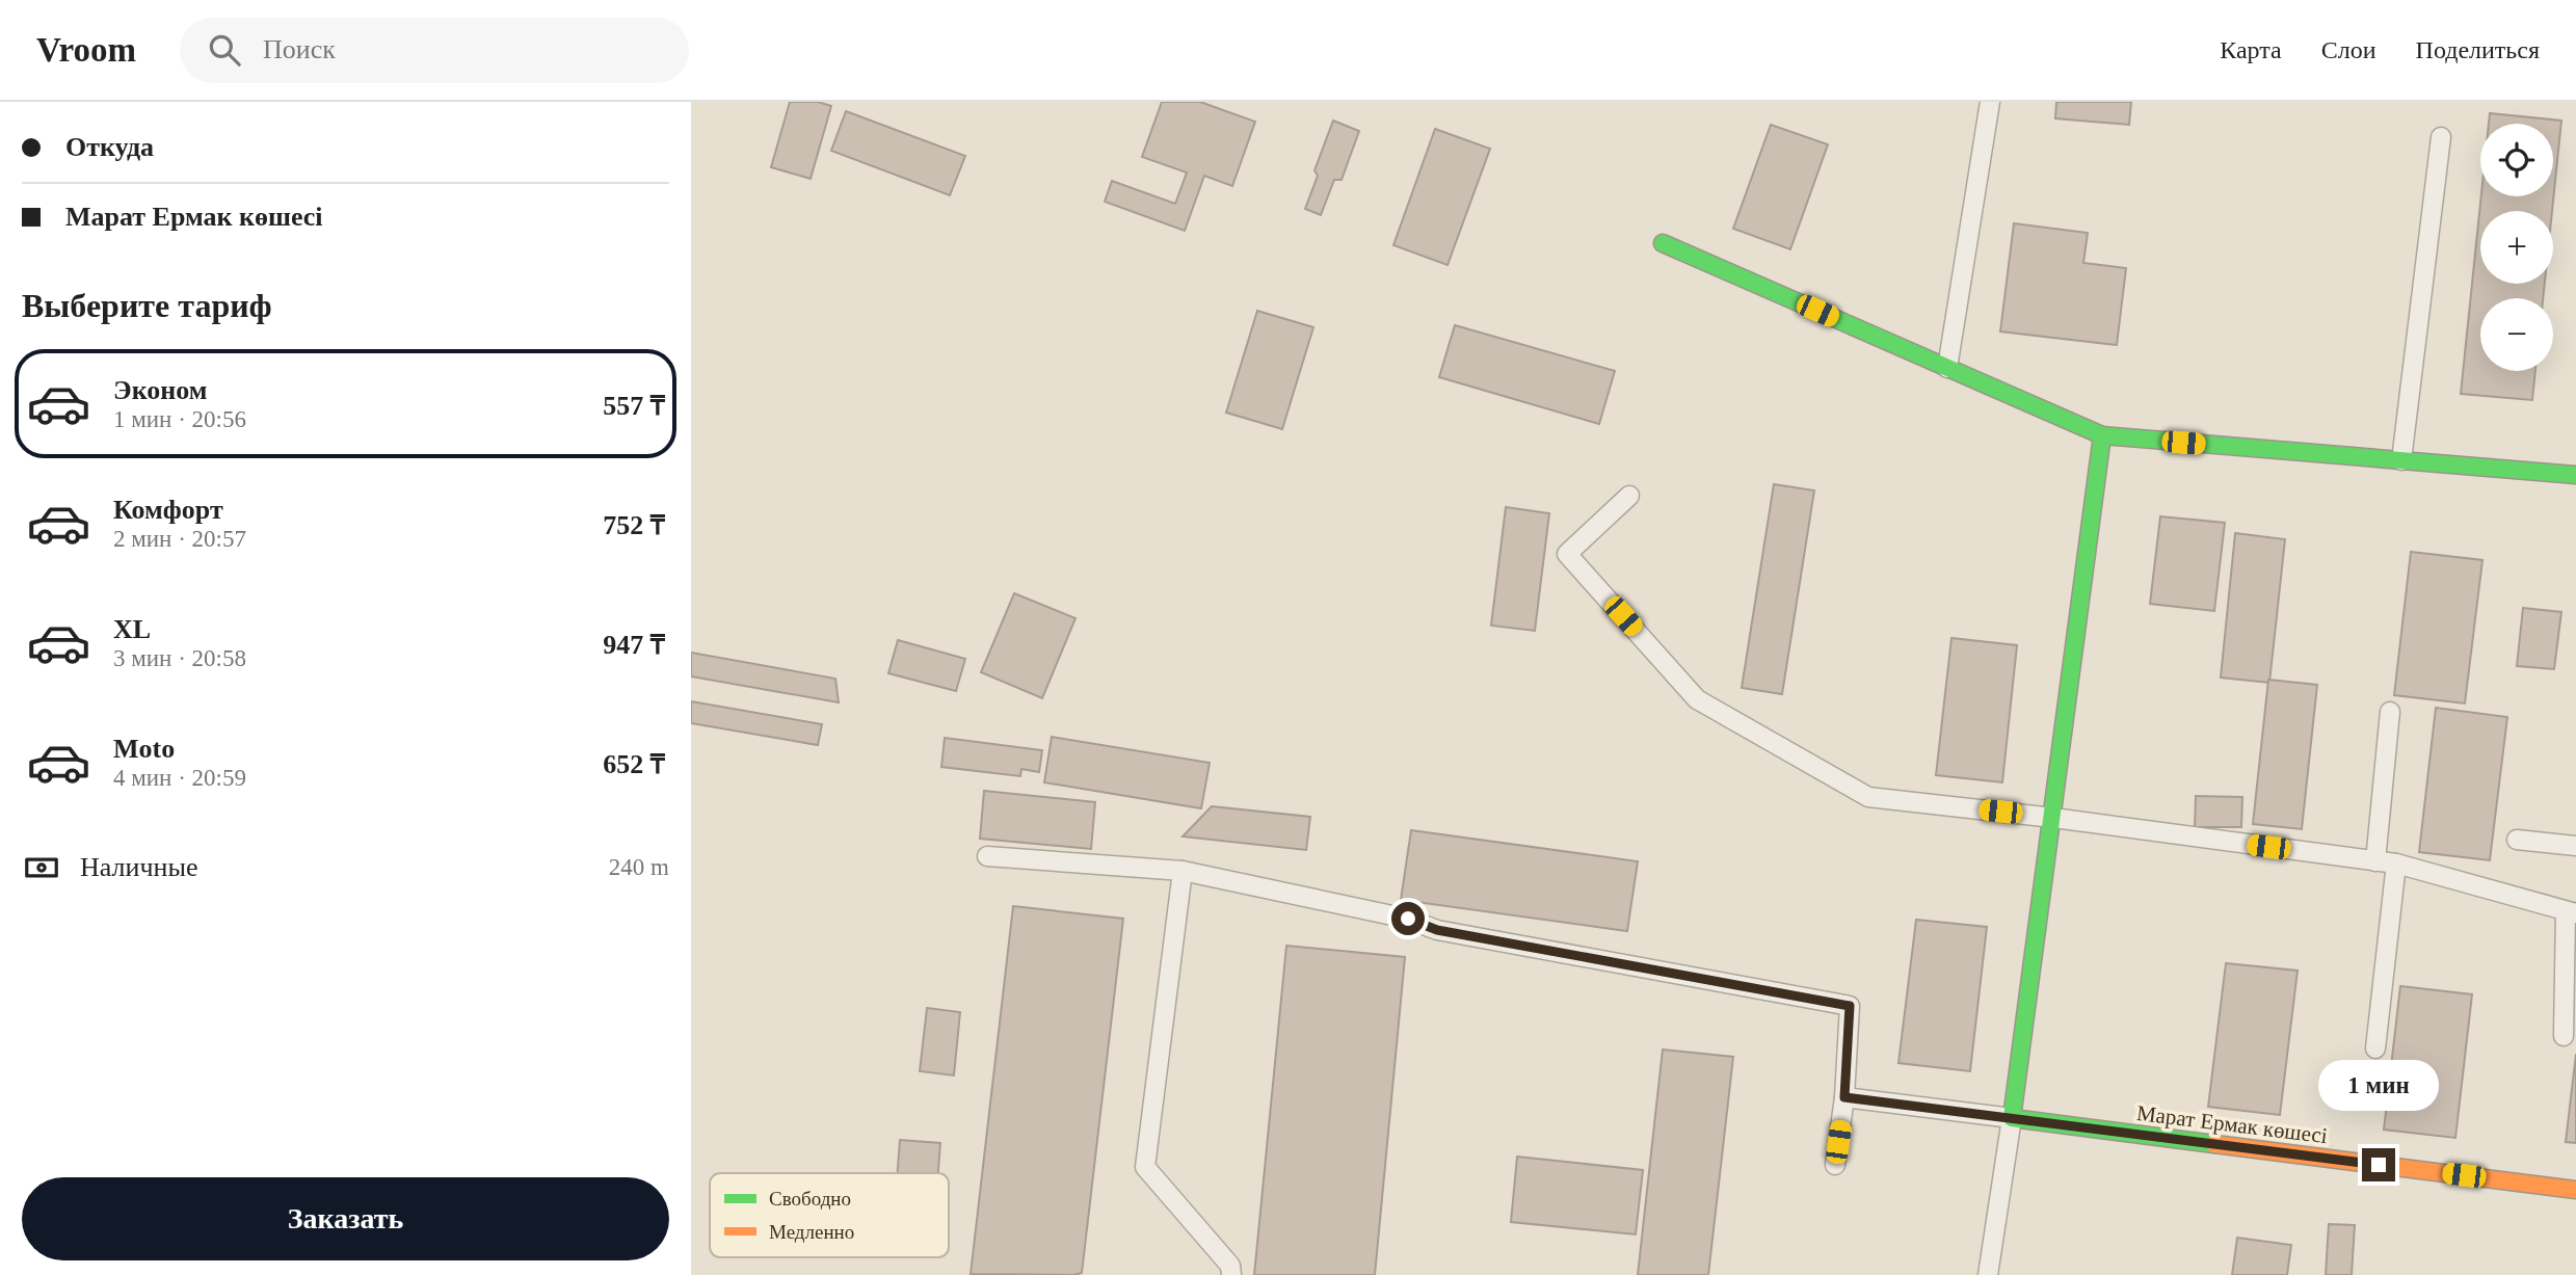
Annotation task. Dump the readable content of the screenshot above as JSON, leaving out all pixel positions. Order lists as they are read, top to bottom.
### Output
{
  "streets": {
    "street": ["Марат Ермак көшесі"]
  },
  "legend": ["Свободно", "Медленно"],
  "page": {
    "header": "Vroom",
    "search": "Поиск",
    "nav": ["Карта", "Слои", "Поделиться"],
    "banner": ["Откуда", "Марат Ермак көшесі"],
    "map_buttons": ["+", "−"],
    "heading": "Выберите тариф",
    "list": [
      {
        "name": "Эконом",
        "note": "1 мин · 20:56",
        "value": "557 ₸"
      },
      {
        "name": "Комфорт",
        "note": "2 мин · 20:57",
        "value": "752 ₸"
      },
      {
        "name": "XL",
        "note": "3 мин · 20:58",
        "value": "947 ₸"
      },
      {
        "name": "Moto",
        "note": "4 мин · 20:59",
        "value": "652 ₸"
      }
    ],
    "pay": ["Наличные", "240 m"],
    "bubble": "1 мин",
    "buttons": "Заказать"
  }
}
